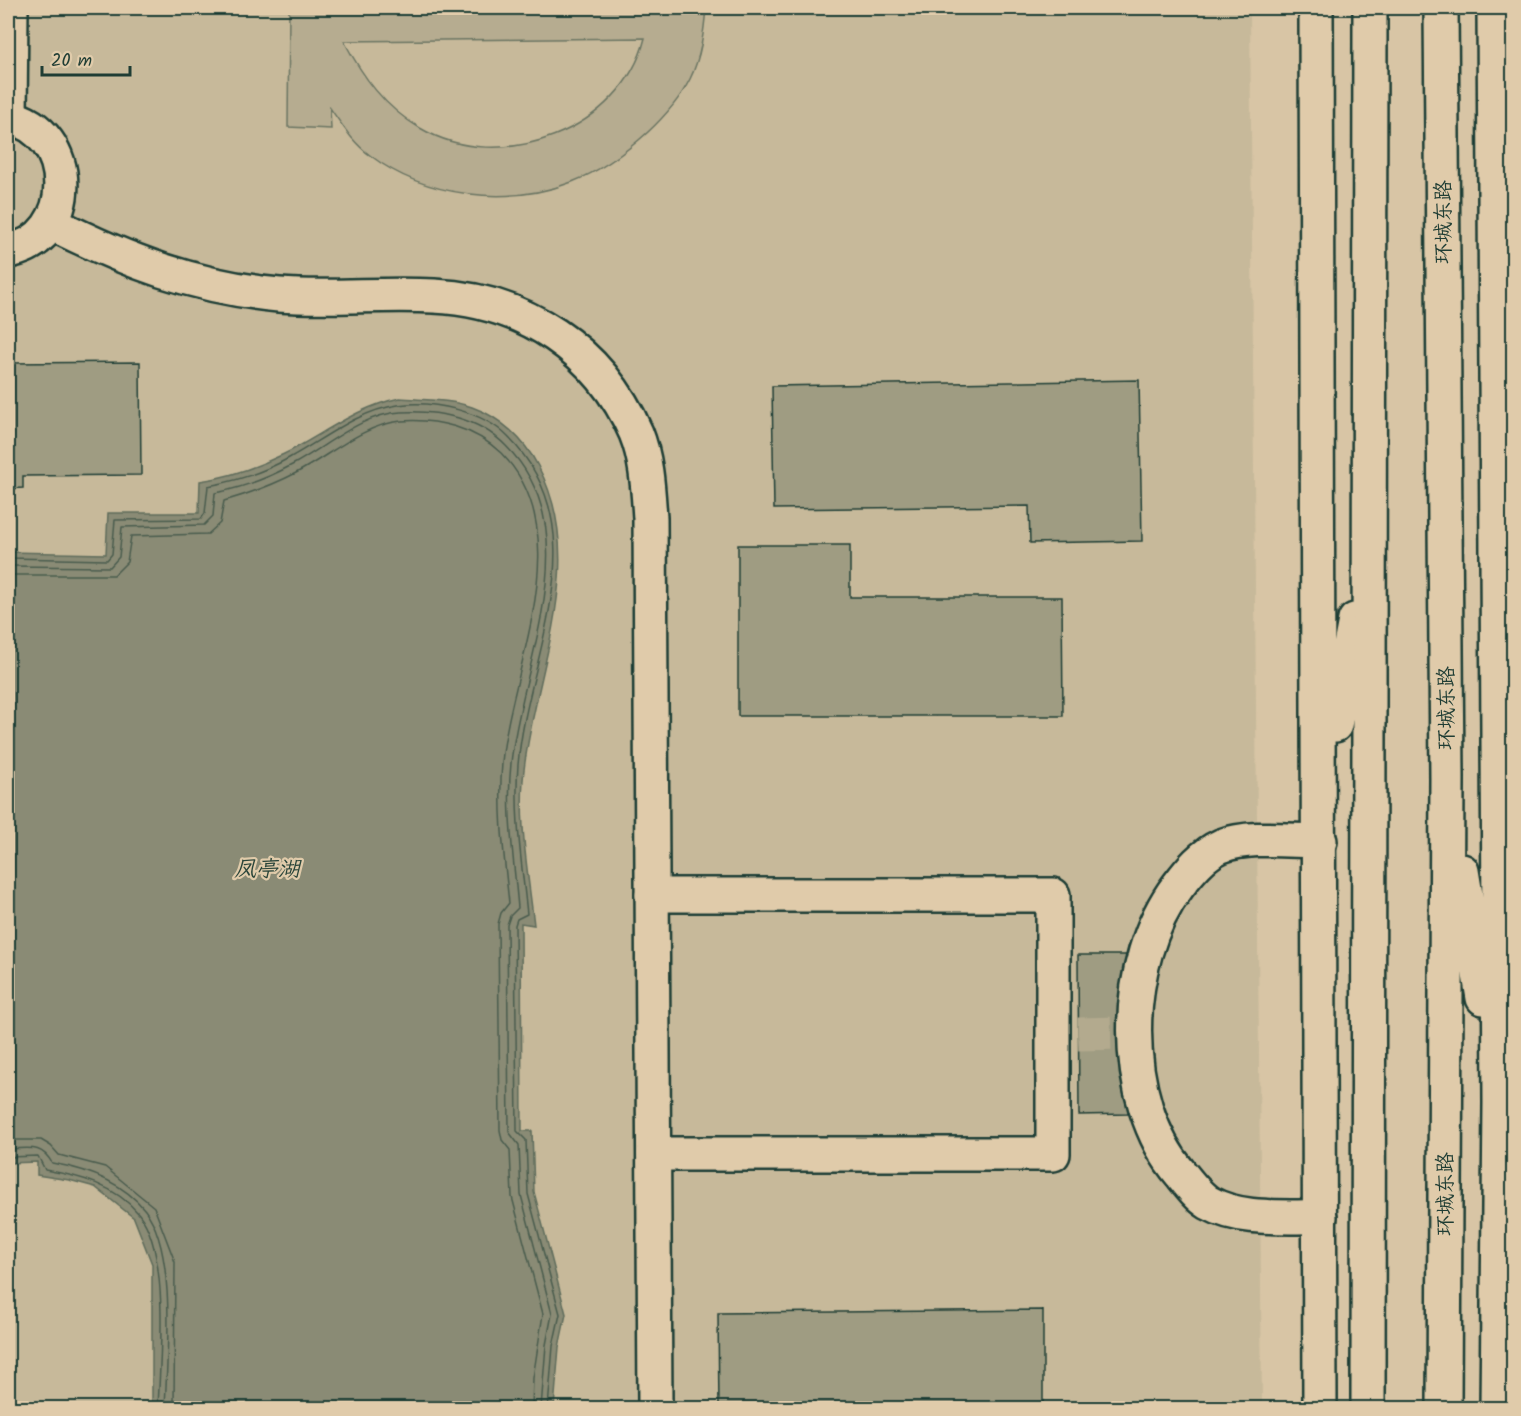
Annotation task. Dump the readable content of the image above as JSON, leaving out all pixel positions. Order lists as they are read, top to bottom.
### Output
{
  "streets": {
    "main road": ["环城东路"]
  },
  "water": ["凤亭湖"],
  "scale_bar": "20 m"
}
